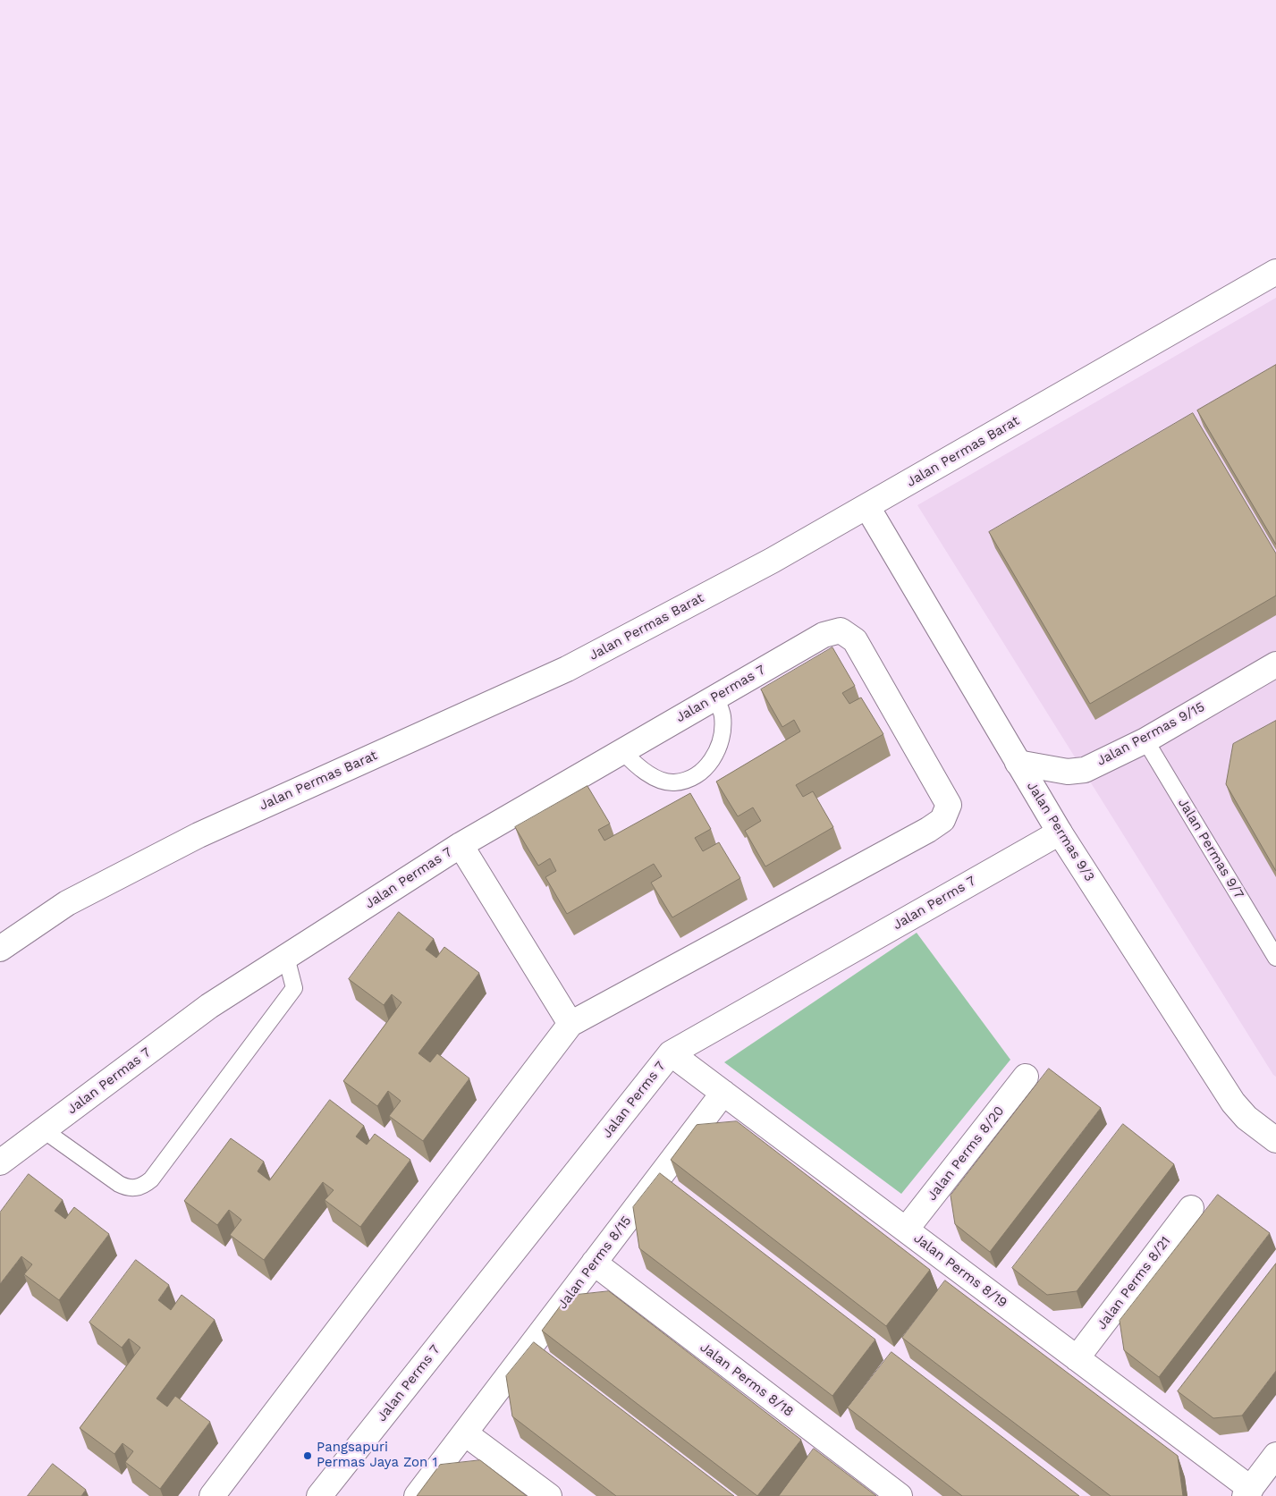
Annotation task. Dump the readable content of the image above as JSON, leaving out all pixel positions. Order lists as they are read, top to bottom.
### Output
{
  "streets": {
    "street": [
      "Jalan Permas Barat",
      "Jalan Permas 7",
      "Jalan Permas 9/15",
      "Jalan Permas 9/3",
      "Jalan Perms 7",
      "Jalan Perms 8/20",
      "Jalan Perms 8/15",
      "Jalan Perms 8/19",
      "Jalan Perms 8/21",
      "Jalan Perms 8/18"
    ],
    "lane": ["Jalan Permas 9/7"]
  },
  "crossings": [
    ["Jalan Permas Barat", "Jalan Permas 9/3"],
    ["Jalan Permas 9/15", "Jalan Permas 9/3"],
    ["Jalan Permas 9/15", "Jalan Permas 9/7"],
    ["Jalan Permas 9/3", "Jalan Perms 7"],
    ["Jalan Perms 7", "Jalan Perms 8/19"],
    ["Jalan Perms 8/20", "Jalan Perms 8/19"],
    ["Jalan Perms 8/15", "Jalan Perms 8/19"],
    ["Jalan Perms 8/15", "Jalan Perms 8/18"],
    ["Jalan Perms 8/19", "Jalan Perms 8/21"]
  ],
  "places": ["Pangsapuri Permas Jaya Zon 1"]
}
